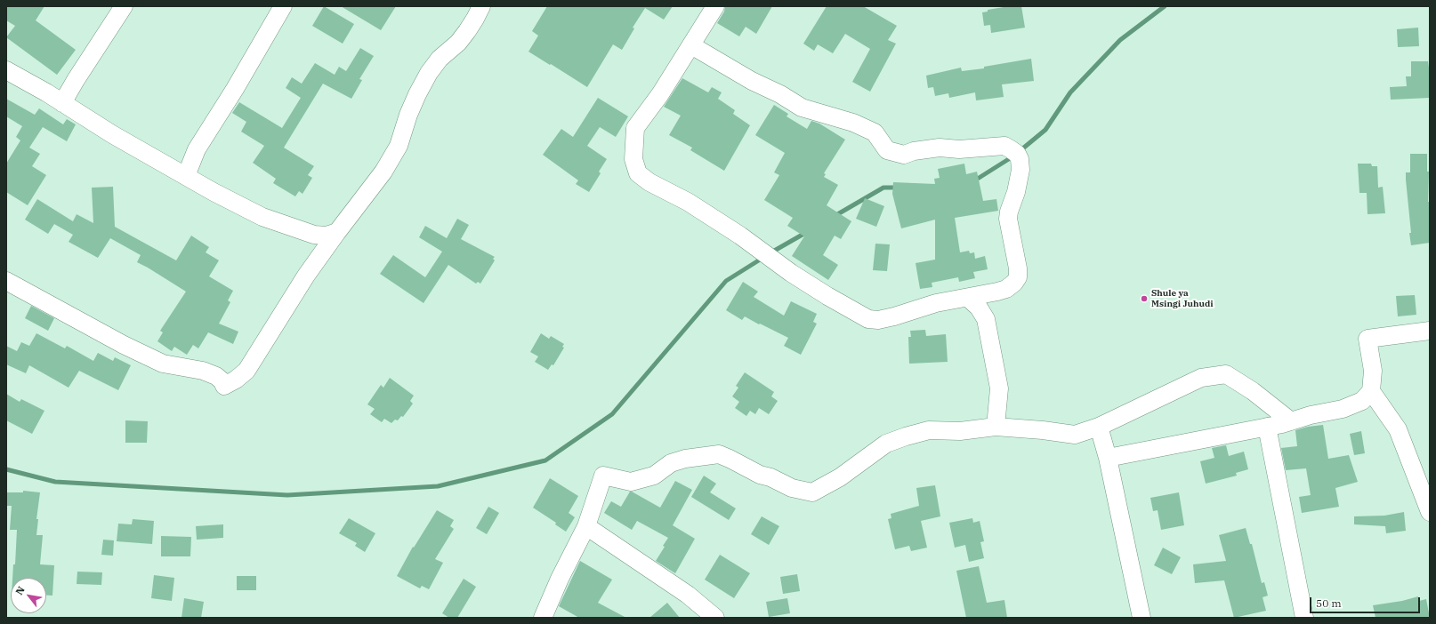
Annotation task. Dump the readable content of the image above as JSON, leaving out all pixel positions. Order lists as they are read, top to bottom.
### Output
{
  "places": ["Shule ya Msingi Juhudi"],
  "scale_bar": "50 m",
  "north": "top left"
}
